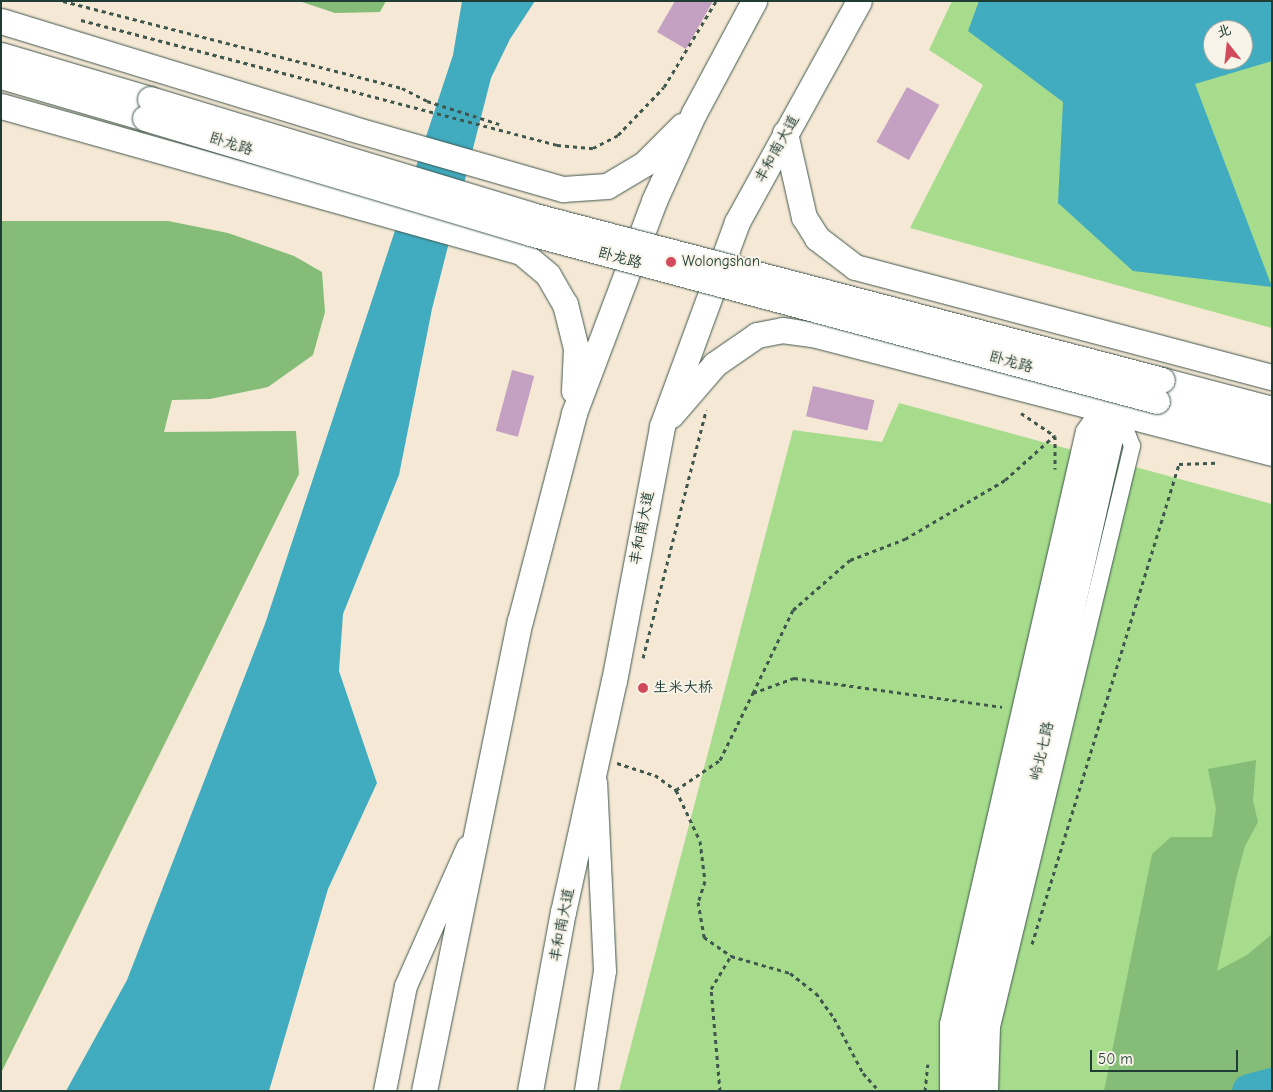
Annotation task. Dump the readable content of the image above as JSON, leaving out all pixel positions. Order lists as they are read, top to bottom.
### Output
{
  "streets": {
    "main road": ["卧龙路", "丰和南大道"],
    "street": ["岭北七路"]
  },
  "crossings": [
    ["卧龙路", "丰和南大道"],
    ["卧龙路", "岭北七路"]
  ],
  "places": ["Wolongshan", "生米大桥"],
  "scale_bar": "50 m",
  "north": "top"
}
